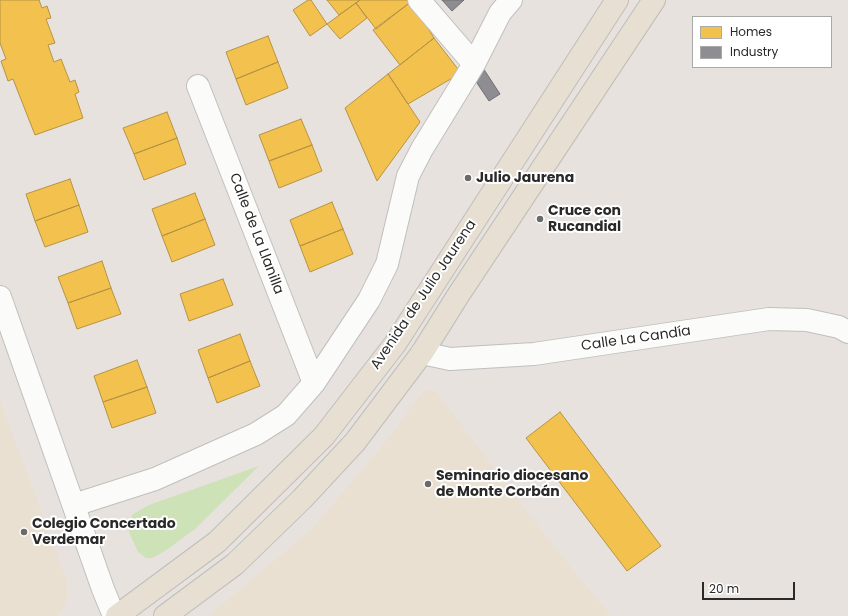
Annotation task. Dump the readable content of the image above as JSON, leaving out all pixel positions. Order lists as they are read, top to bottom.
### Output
{
  "streets": {
    "main road": ["Avenida de Julio Jaurena"],
    "street": ["Calle de La Llanilla", "Calle La Candía"]
  },
  "crossings": [
    ["Avenida de Julio Jaurena", "Calle La Candía"]
  ],
  "places": [
    "Julio Jaurena",
    "Cruce con Rucandial",
    "Seminario diocesano de Monte Corbán",
    "Colegio Concertado Verdemar"
  ],
  "legend": ["Homes", "Industry"],
  "scale_bar": "20 m"
}
